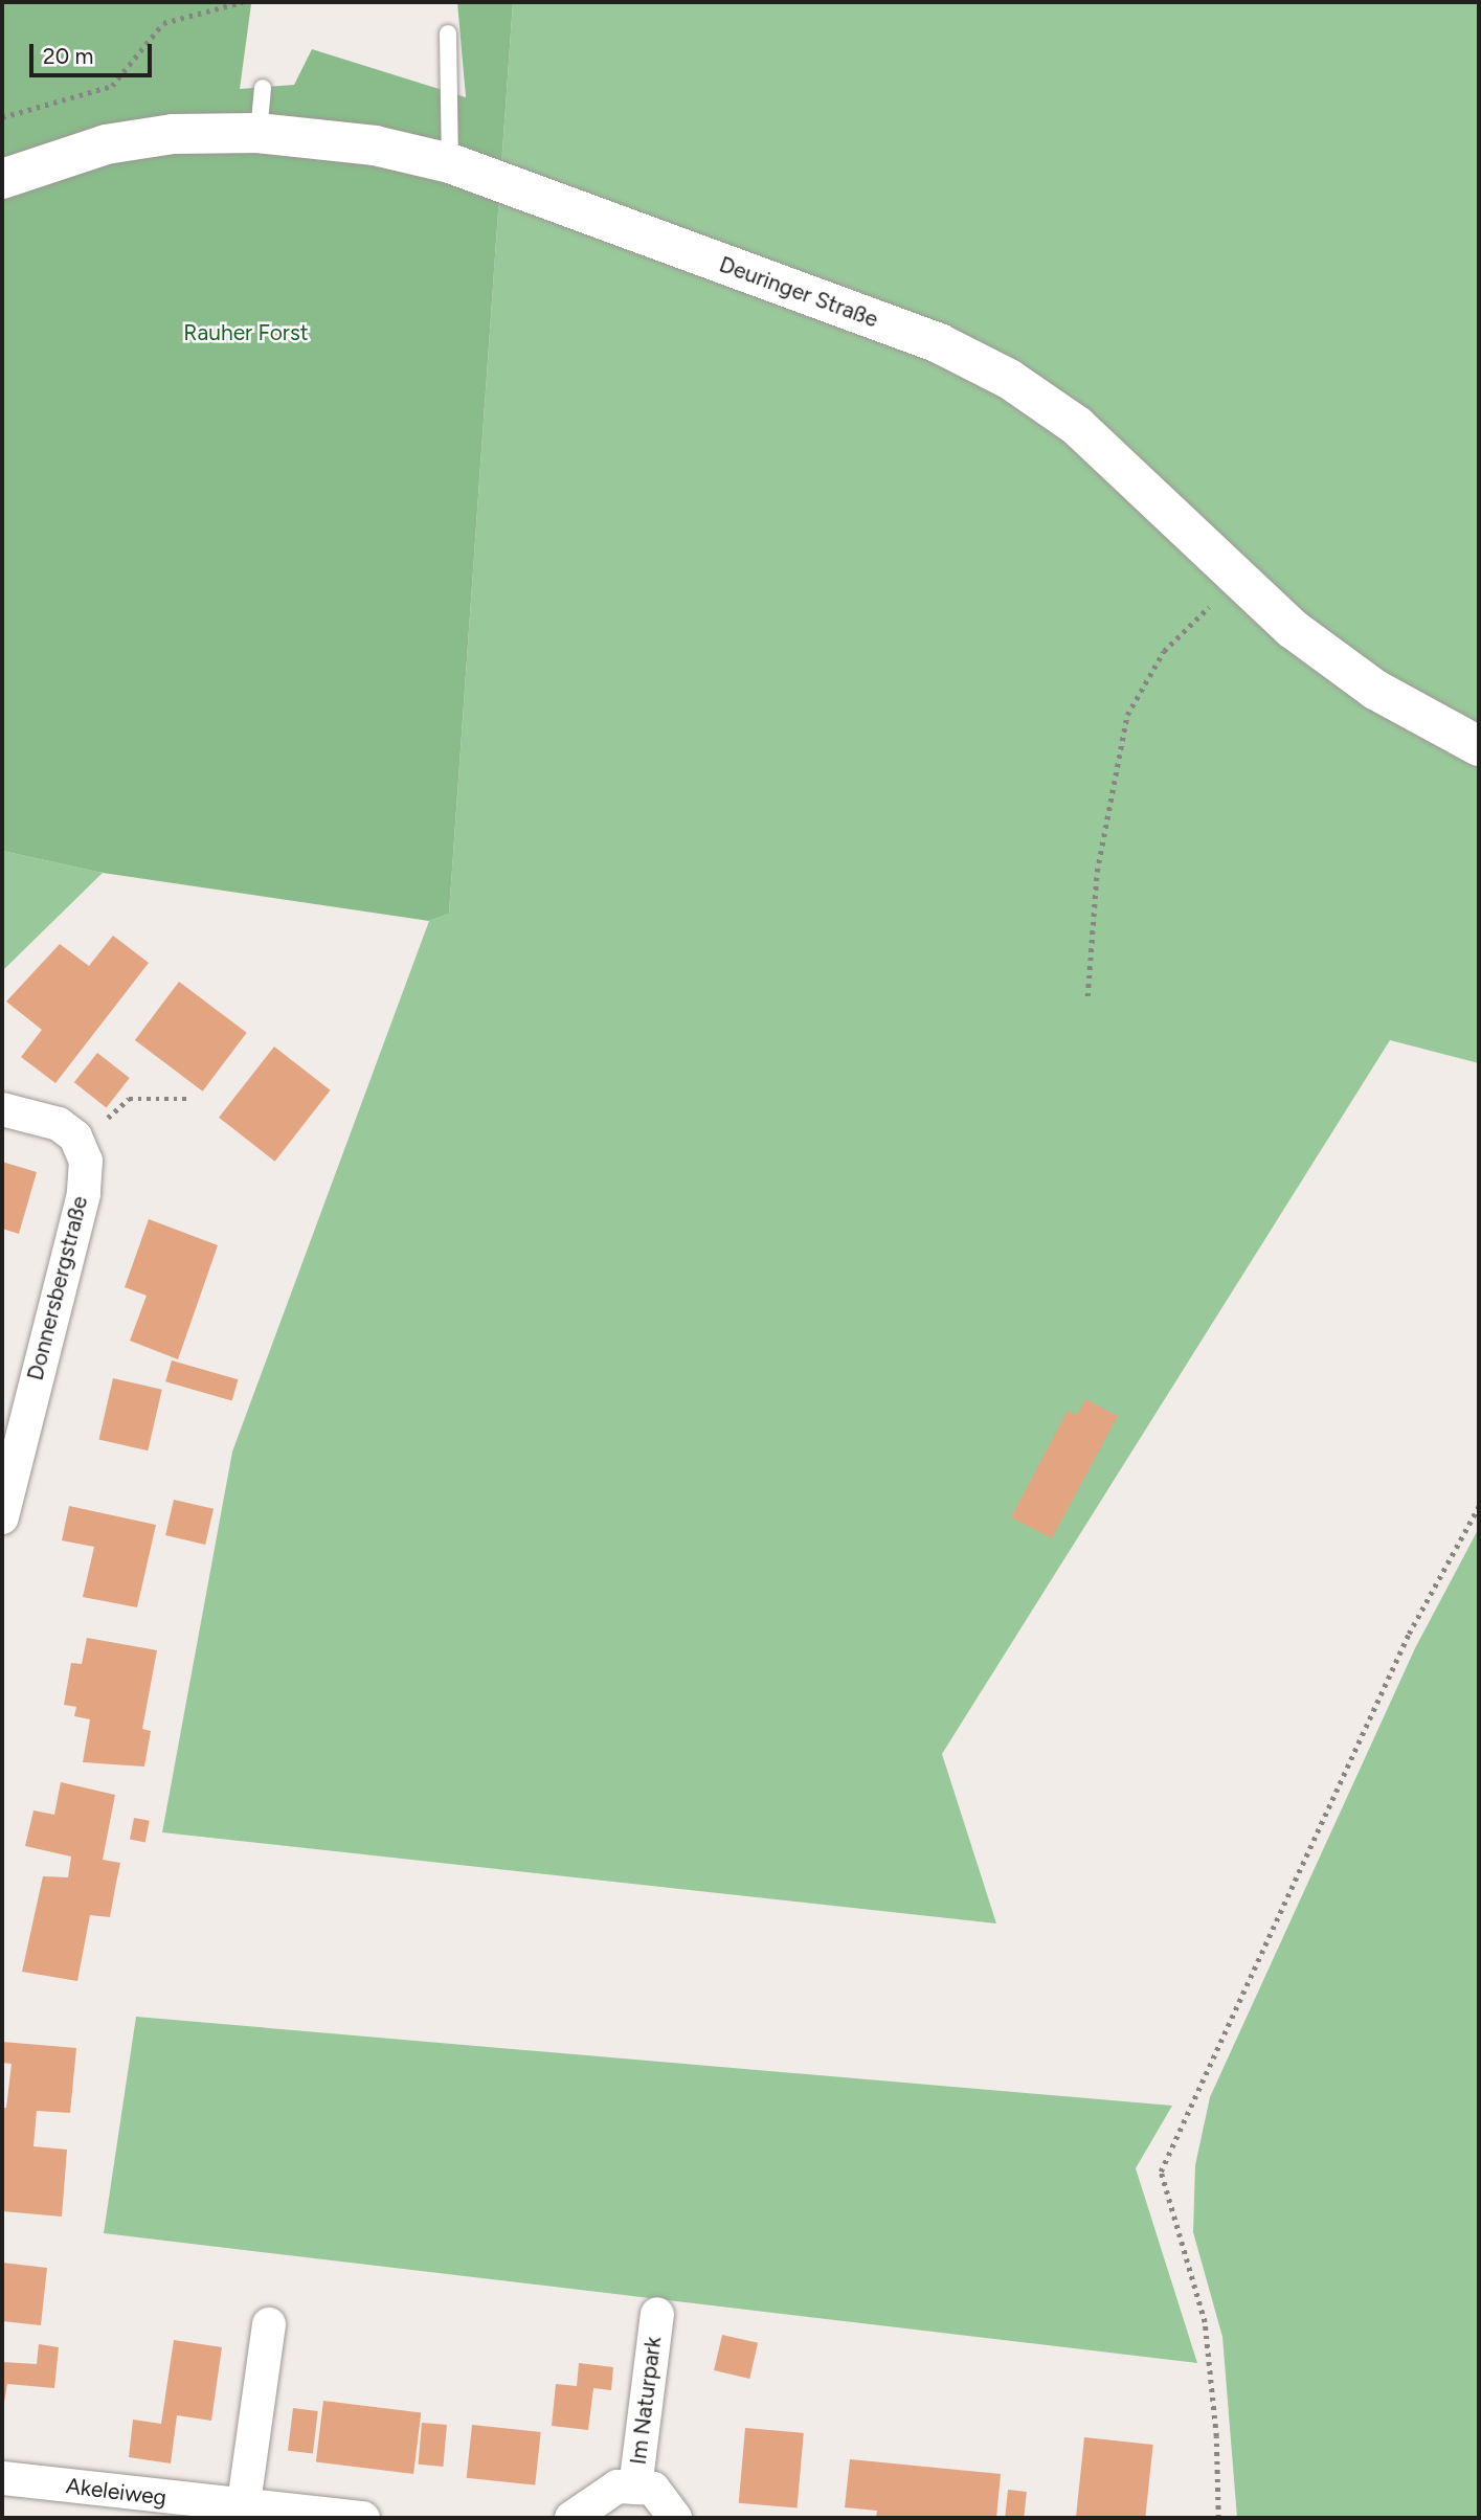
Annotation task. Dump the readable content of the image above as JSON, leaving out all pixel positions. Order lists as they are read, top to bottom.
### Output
{
  "streets": {
    "street": [
      "Deuringer Straße",
      "Donnersbergstraße",
      "Im Naturpark",
      "Akeleiweg"
    ]
  },
  "parks": ["Rauher Forst"],
  "scale_bar": "20 m"
}
